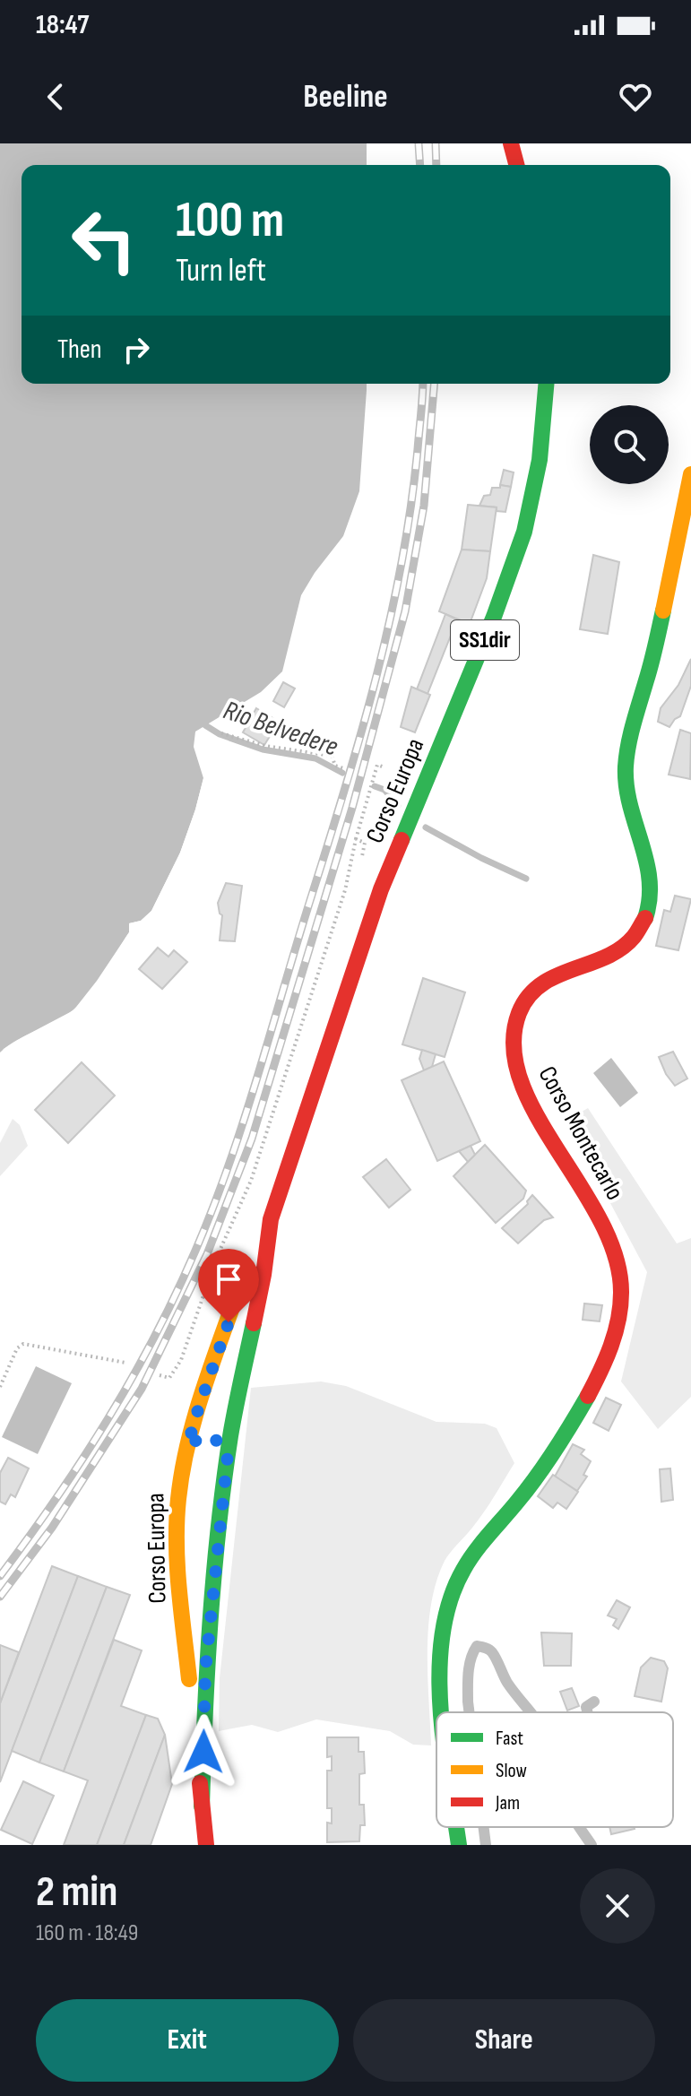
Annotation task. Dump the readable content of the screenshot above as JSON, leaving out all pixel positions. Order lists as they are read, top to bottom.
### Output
{
  "streets": {
    "main road": ["SS1dir", "Corso Europa", "Corso Montecarlo"]
  },
  "water": ["Rio Belvedere"],
  "legend": ["Fast", "Slow", "Jam"],
  "page": {
    "status": "18:47",
    "header": "Beeline",
    "turn": ["100 m", "Turn left"],
    "then": "Then",
    "heading": ["2 min", "160 m · 18:49"],
    "buttons": ["Exit", "Share"]
  }
}
